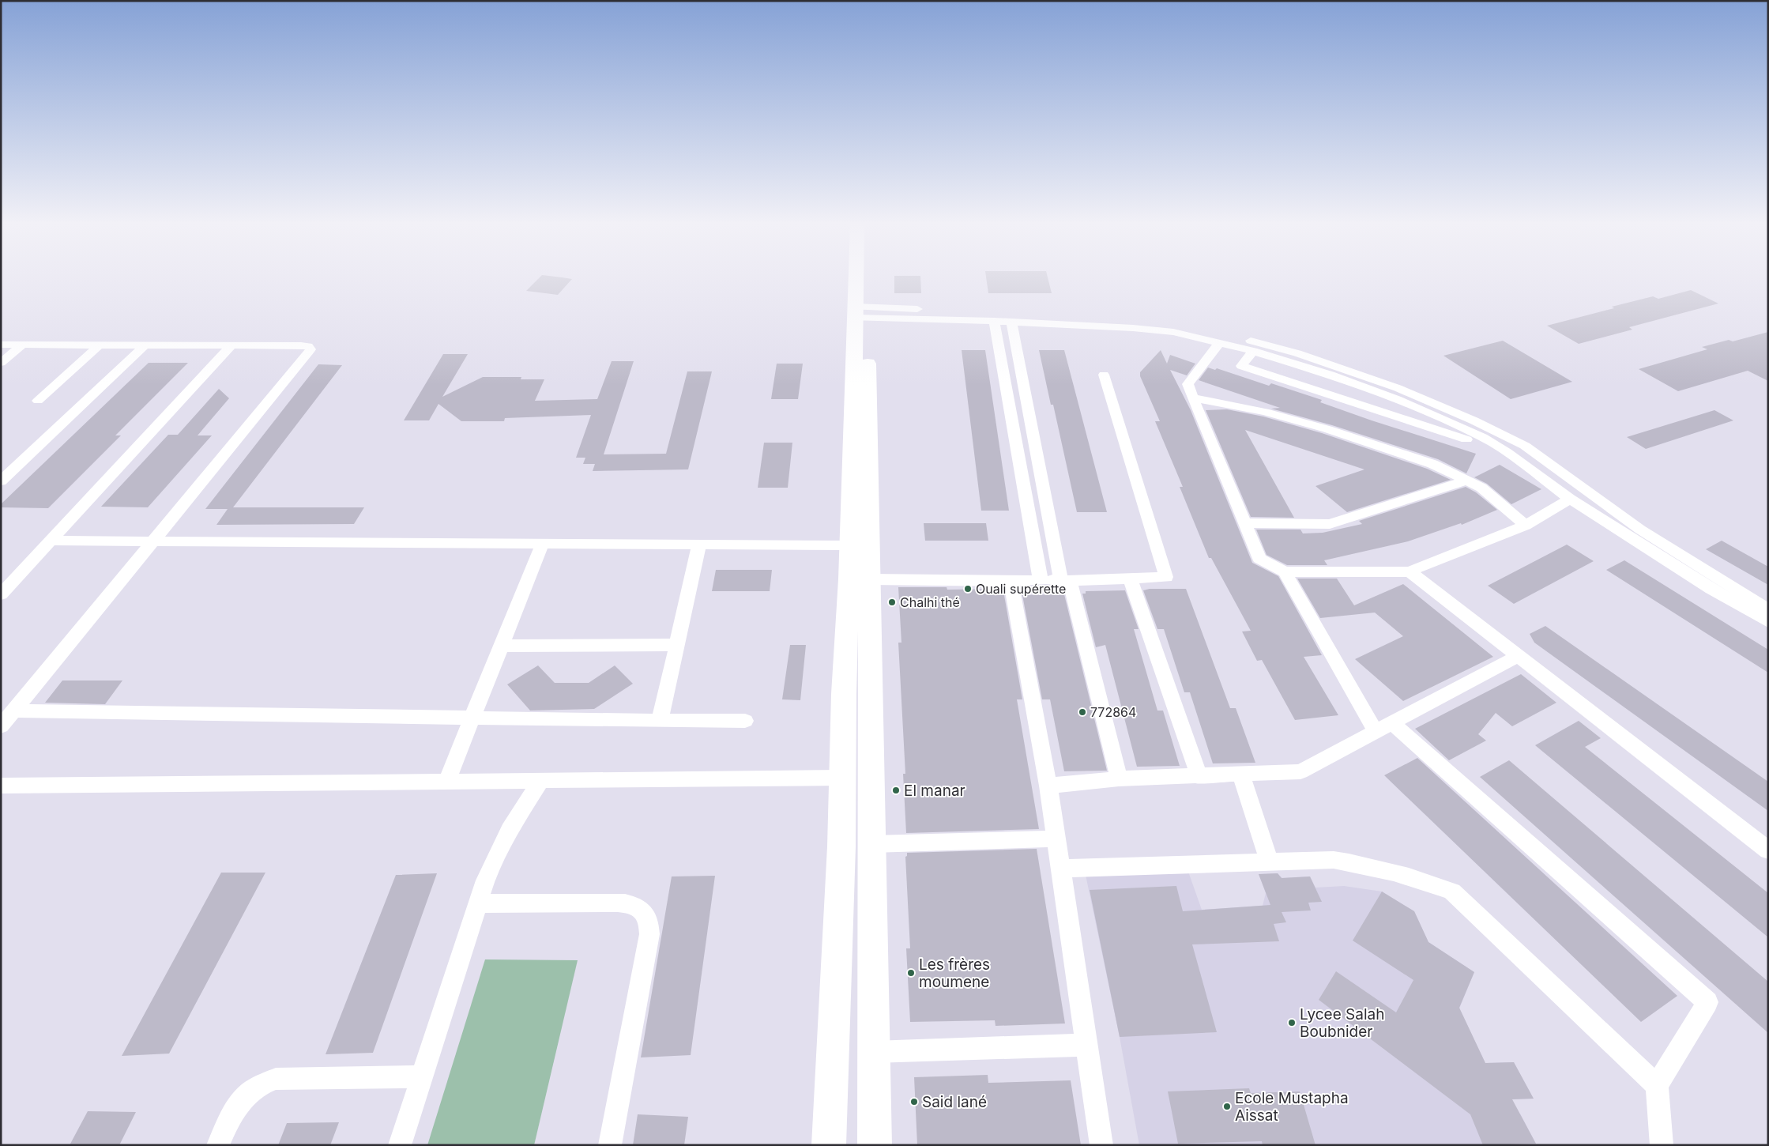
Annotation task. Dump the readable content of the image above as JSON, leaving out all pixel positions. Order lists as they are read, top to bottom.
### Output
{
  "places": [
    "Ouali supérette",
    "Chalhi thé",
    "772864",
    "El manar",
    "Les frères moumene",
    "Lycee Salah Boubnider",
    "Said lané",
    "Ecole Mustapha Aissat"
  ]
}
